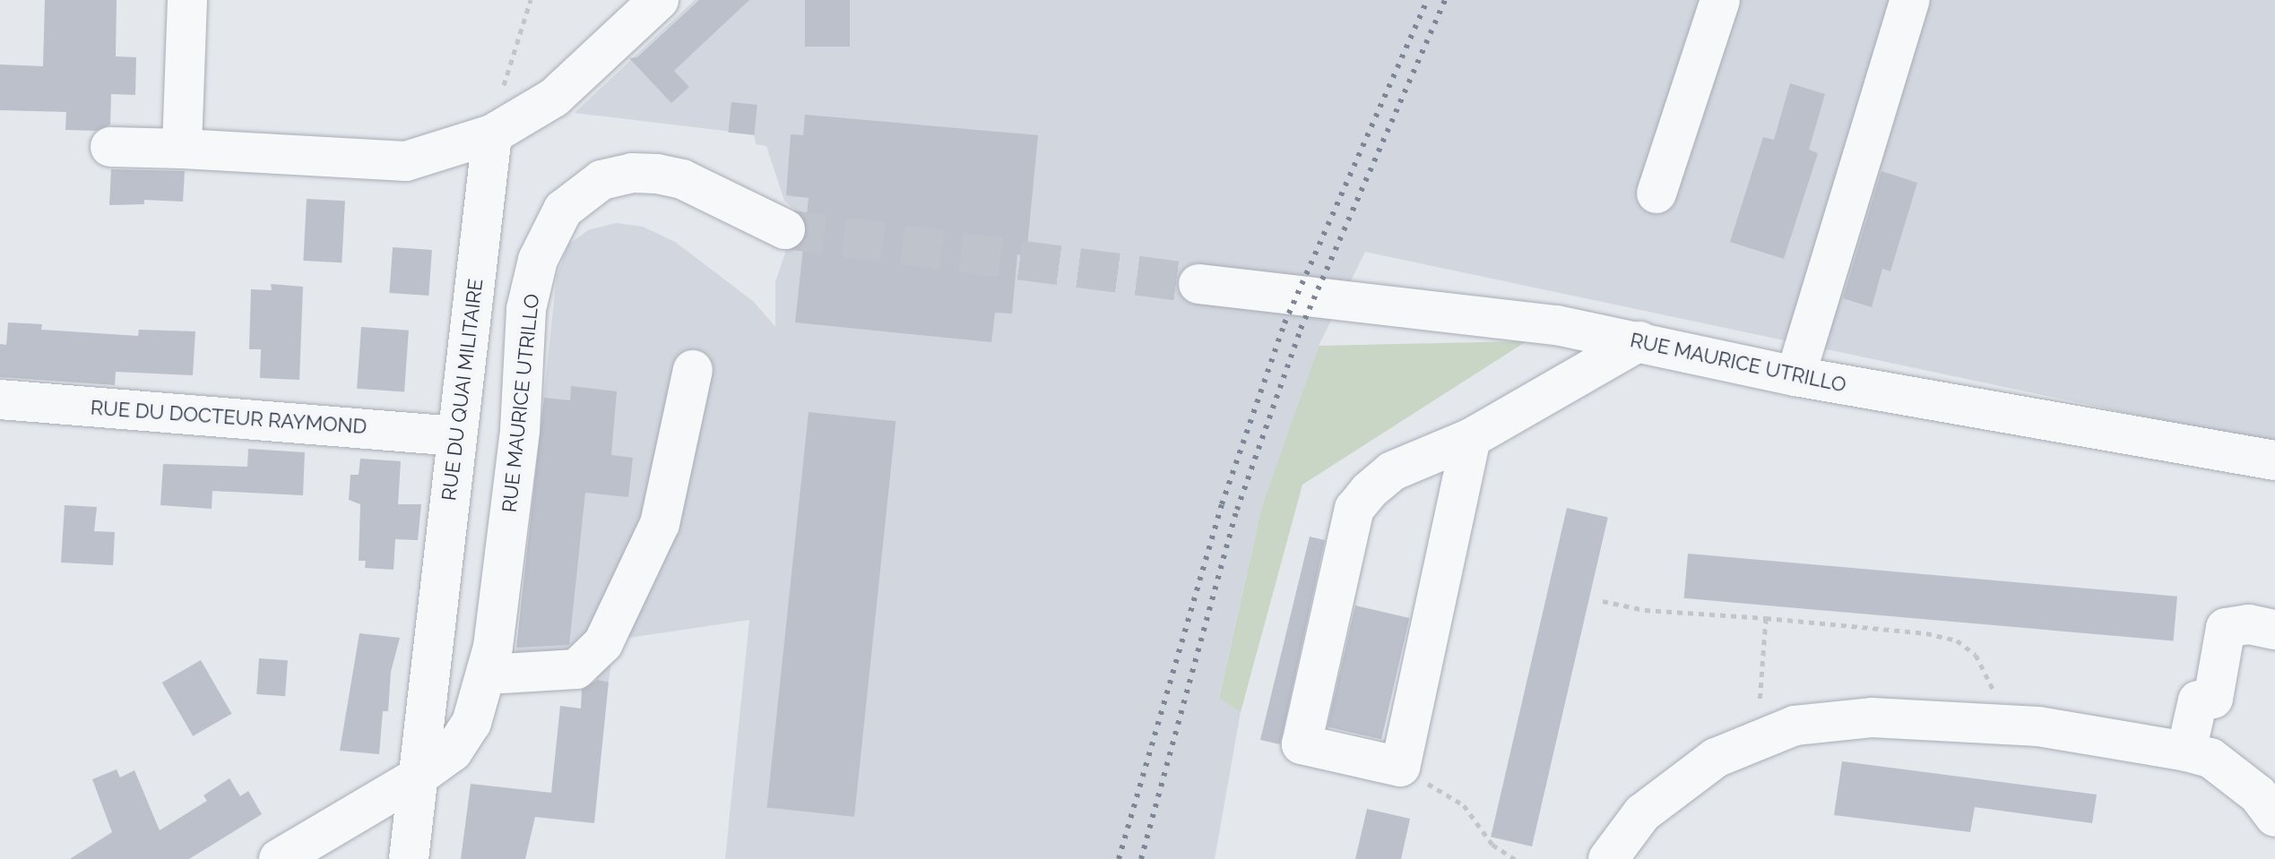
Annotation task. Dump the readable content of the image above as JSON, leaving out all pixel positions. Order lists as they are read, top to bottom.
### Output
{
  "streets": {
    "street": ["RUE MAURICE UTRILLO", "RUE DU QUAI MILITAIRE", "RUE DU DOCTEUR RAYMOND"]
  },
  "crossings": [
    ["RUE MAURICE UTRILLO", "RUE DU QUAI MILITAIRE"],
    ["RUE DU QUAI MILITAIRE", "RUE DU DOCTEUR RAYMOND"]
  ]
}
